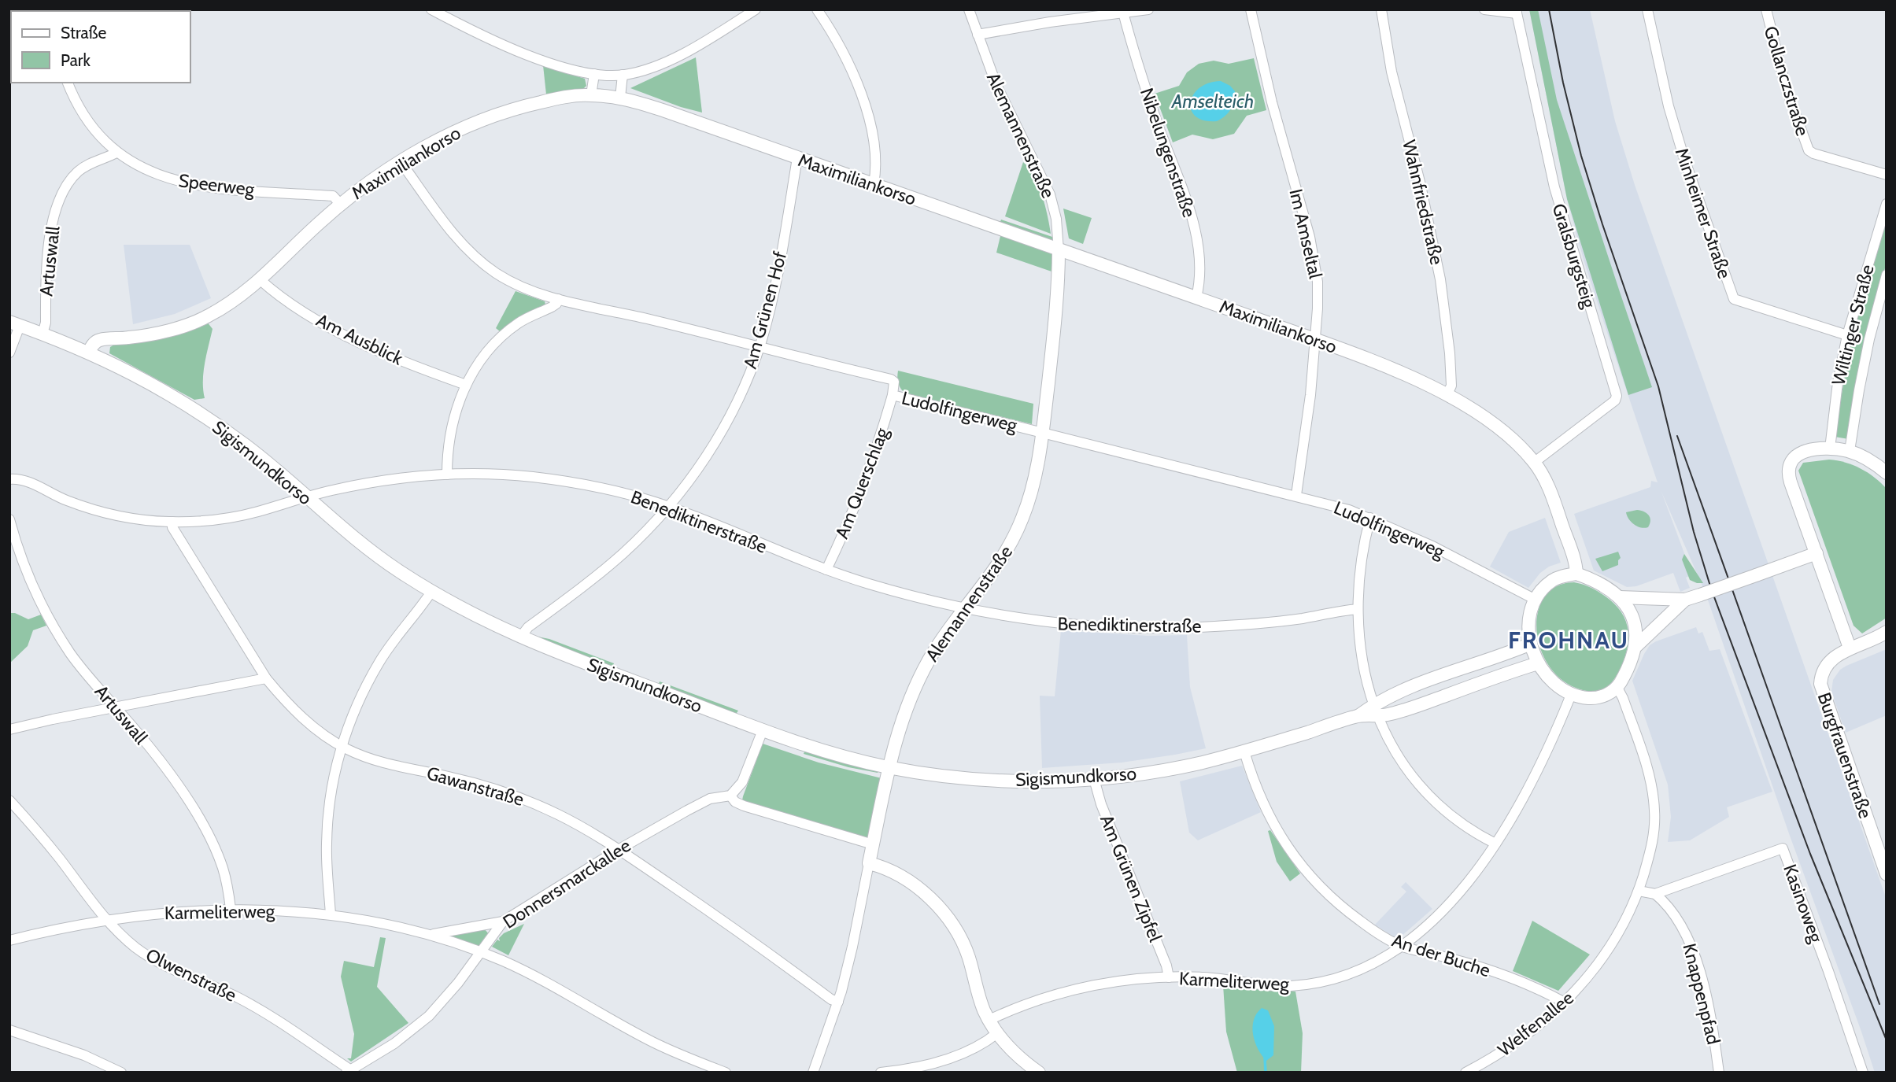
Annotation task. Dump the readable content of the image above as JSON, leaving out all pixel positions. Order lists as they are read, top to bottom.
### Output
{
  "streets": {
    "street": [
      "Gollanczstraße",
      "Alemannenstraße",
      "Nibelungenstraße",
      "Maximiliankorso",
      "Speerweg",
      "Wahnfriedstraße",
      "Minheimer Straße",
      "Im Amseltal",
      "Gralsburgsteig",
      "Artuswall",
      "Am Grünen Hof",
      "Wiltinger Straße",
      "Am Ausblick",
      "Ludolfingerweg",
      "Sigismundkorso",
      "Am Querschlag",
      "Benediktinerstraße",
      "Burgfrauenstraße",
      "Gawanstraße",
      "Am Grünen Zipfel",
      "Donnersmarckallee",
      "Kasinoweg",
      "Karmeliterweg",
      "An der Buche",
      "Olwenstraße",
      "Knappenpfad",
      "Welfenallee"
    ]
  },
  "crossings": [
    ["Alemannenstraße", "Maximiliankorso"],
    ["Alemannenstraße", "Ludolfingerweg"],
    ["Alemannenstraße", "Sigismundkorso"],
    ["Alemannenstraße", "Benediktinerstraße"],
    ["Alemannenstraße", "Gawanstraße"],
    ["Nibelungenstraße", "Maximiliankorso"],
    ["Maximiliankorso", "Speerweg"],
    ["Maximiliankorso", "Wahnfriedstraße"],
    ["Maximiliankorso", "Im Amseltal"],
    ["Maximiliankorso", "Gralsburgsteig"],
    ["Maximiliankorso", "Am Grünen Hof"],
    ["Maximiliankorso", "Am Ausblick"],
    ["Maximiliankorso", "Ludolfingerweg"],
    ["Maximiliankorso", "Sigismundkorso"],
    ["Maximiliankorso", "Karmeliterweg"],
    ["Maximiliankorso", "Welfenallee"],
    ["Speerweg", "Artuswall"],
    ["Minheimer Straße", "Wiltinger Straße"],
    ["Im Amseltal", "Ludolfingerweg"],
    ["Artuswall", "Sigismundkorso"],
    ["Artuswall", "Karmeliterweg"],
    ["Am Grünen Hof", "Ludolfingerweg"],
    ["Am Grünen Hof", "Sigismundkorso"],
    ["Am Grünen Hof", "Benediktinerstraße"],
    ["Ludolfingerweg", "Sigismundkorso"],
    ["Ludolfingerweg", "Am Querschlag"],
    ["Ludolfingerweg", "Karmeliterweg"],
    ["Ludolfingerweg", "Welfenallee"],
    ["Sigismundkorso", "Benediktinerstraße"],
    ["Sigismundkorso", "Am Grünen Zipfel"],
    ["Sigismundkorso", "Karmeliterweg"],
    ["Sigismundkorso", "An der Buche"],
    ["Sigismundkorso", "Welfenallee"],
    ["Am Querschlag", "Benediktinerstraße"],
    ["Benediktinerstraße", "Gawanstraße"],
    ["Gawanstraße", "Donnersmarckallee"],
    ["Am Grünen Zipfel", "Karmeliterweg"],
    ["Donnersmarckallee", "Karmeliterweg"],
    ["Donnersmarckallee", "Olwenstraße"],
    ["Kasinoweg", "Knappenpfad"],
    ["Karmeliterweg", "An der Buche"],
    ["Karmeliterweg", "Olwenstraße"],
    ["Karmeliterweg", "Welfenallee"],
    ["An der Buche", "Welfenallee"]
  ],
  "districts": ["FROHNAU"],
  "water": ["Amselteich"],
  "legend": ["Straße", "Park"]
}
